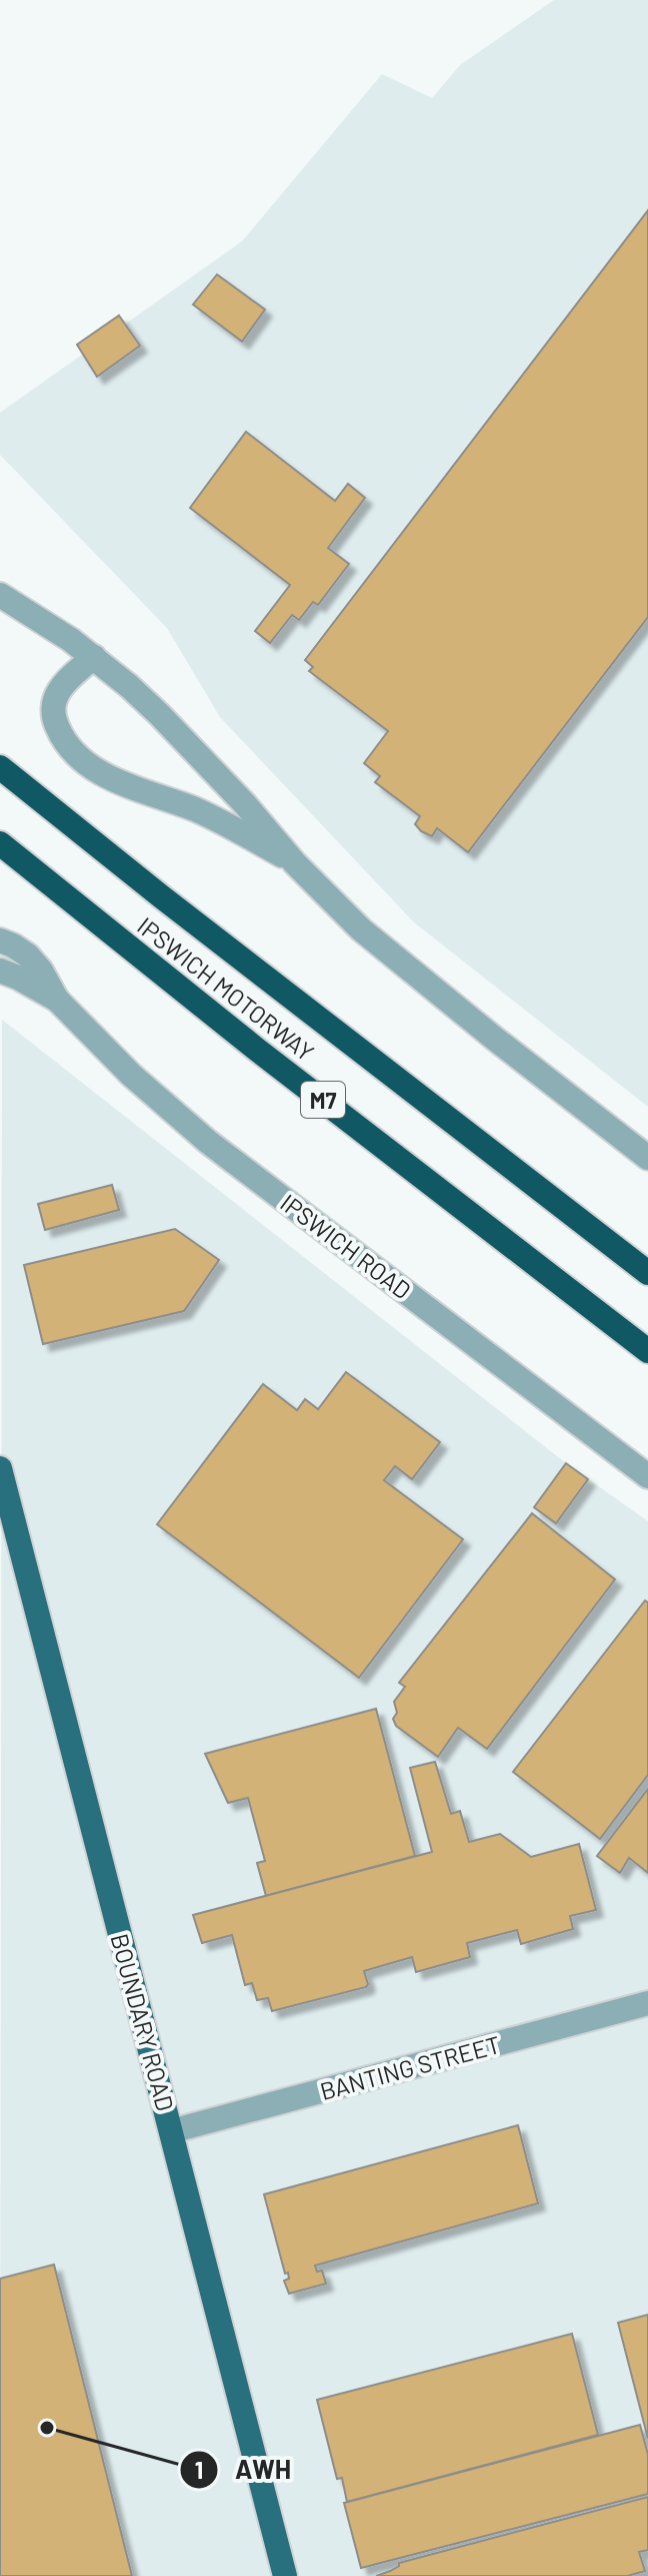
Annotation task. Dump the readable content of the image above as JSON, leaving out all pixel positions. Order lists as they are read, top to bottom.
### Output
{
  "streets": {
    "highway": ["IPSWICH MOTORWAY", "M7"],
    "main road": ["BOUNDARY ROAD"],
    "street": ["IPSWICH ROAD", "BANTING STREET"]
  },
  "crossings": [
    ["BOUNDARY ROAD", "BANTING STREET"]
  ],
  "places": ["AWH"]
}
